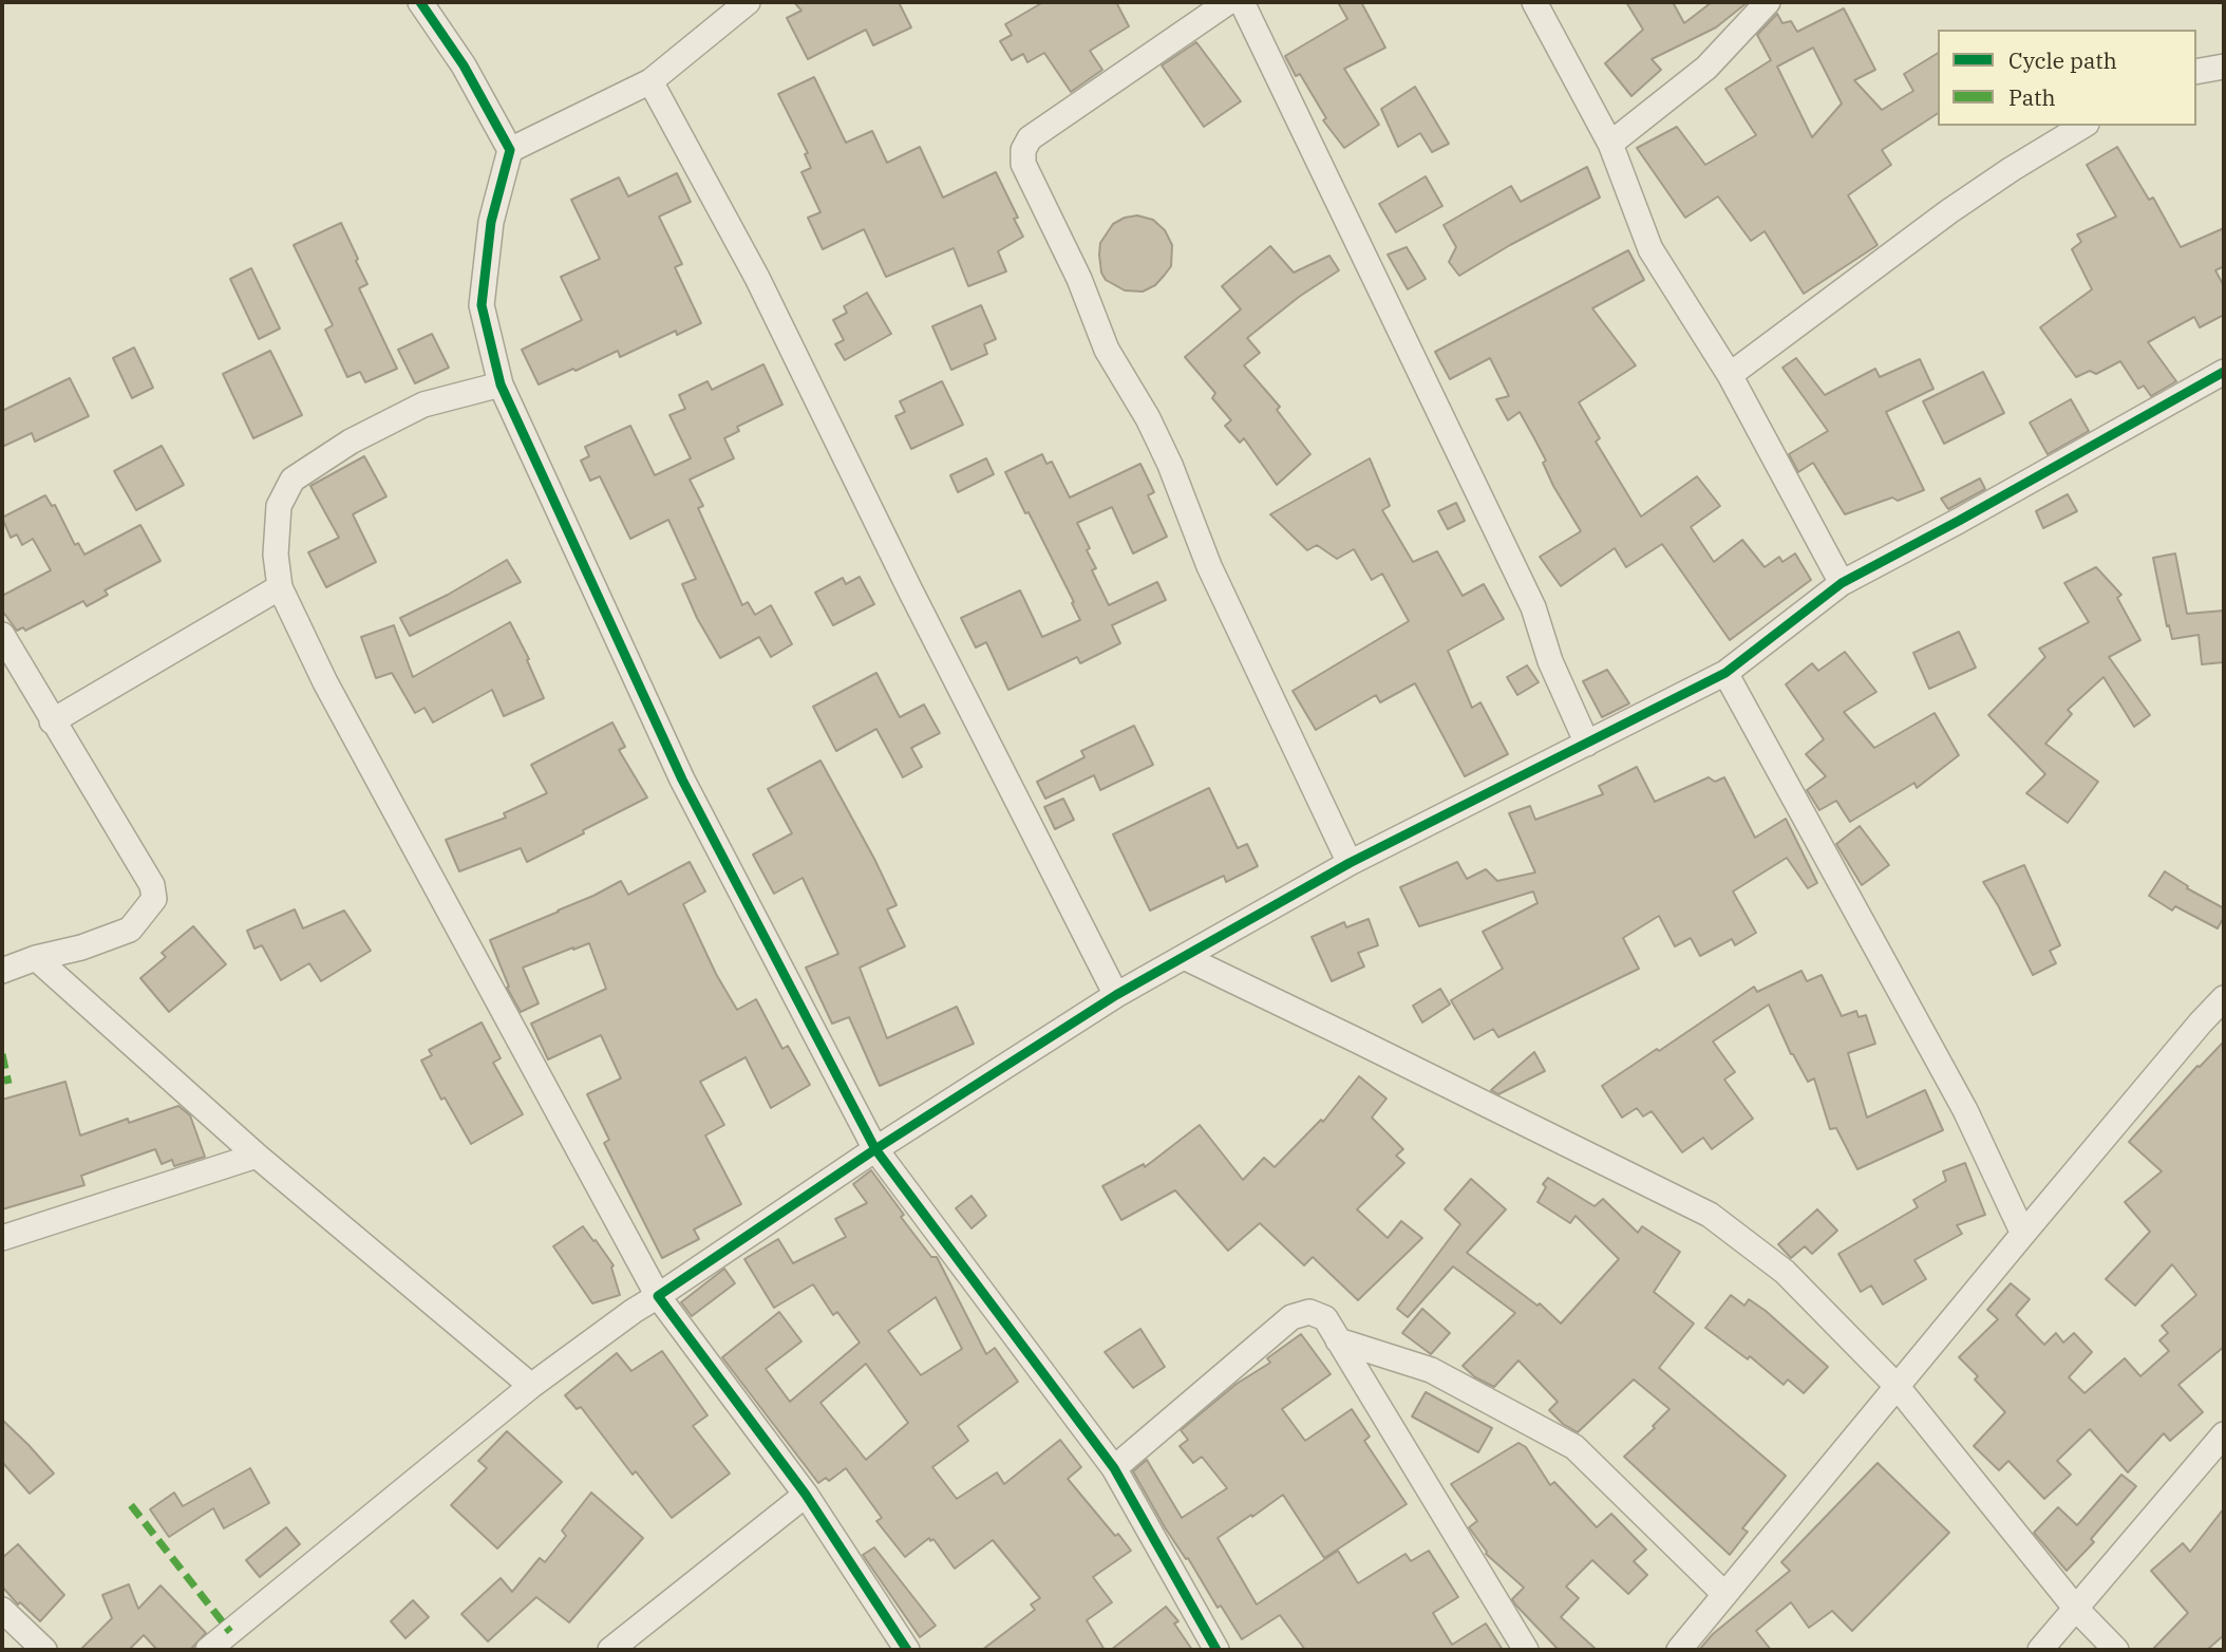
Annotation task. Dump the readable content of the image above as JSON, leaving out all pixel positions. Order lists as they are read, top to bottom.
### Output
{
  "legend": ["Cycle path", "Path"]
}
